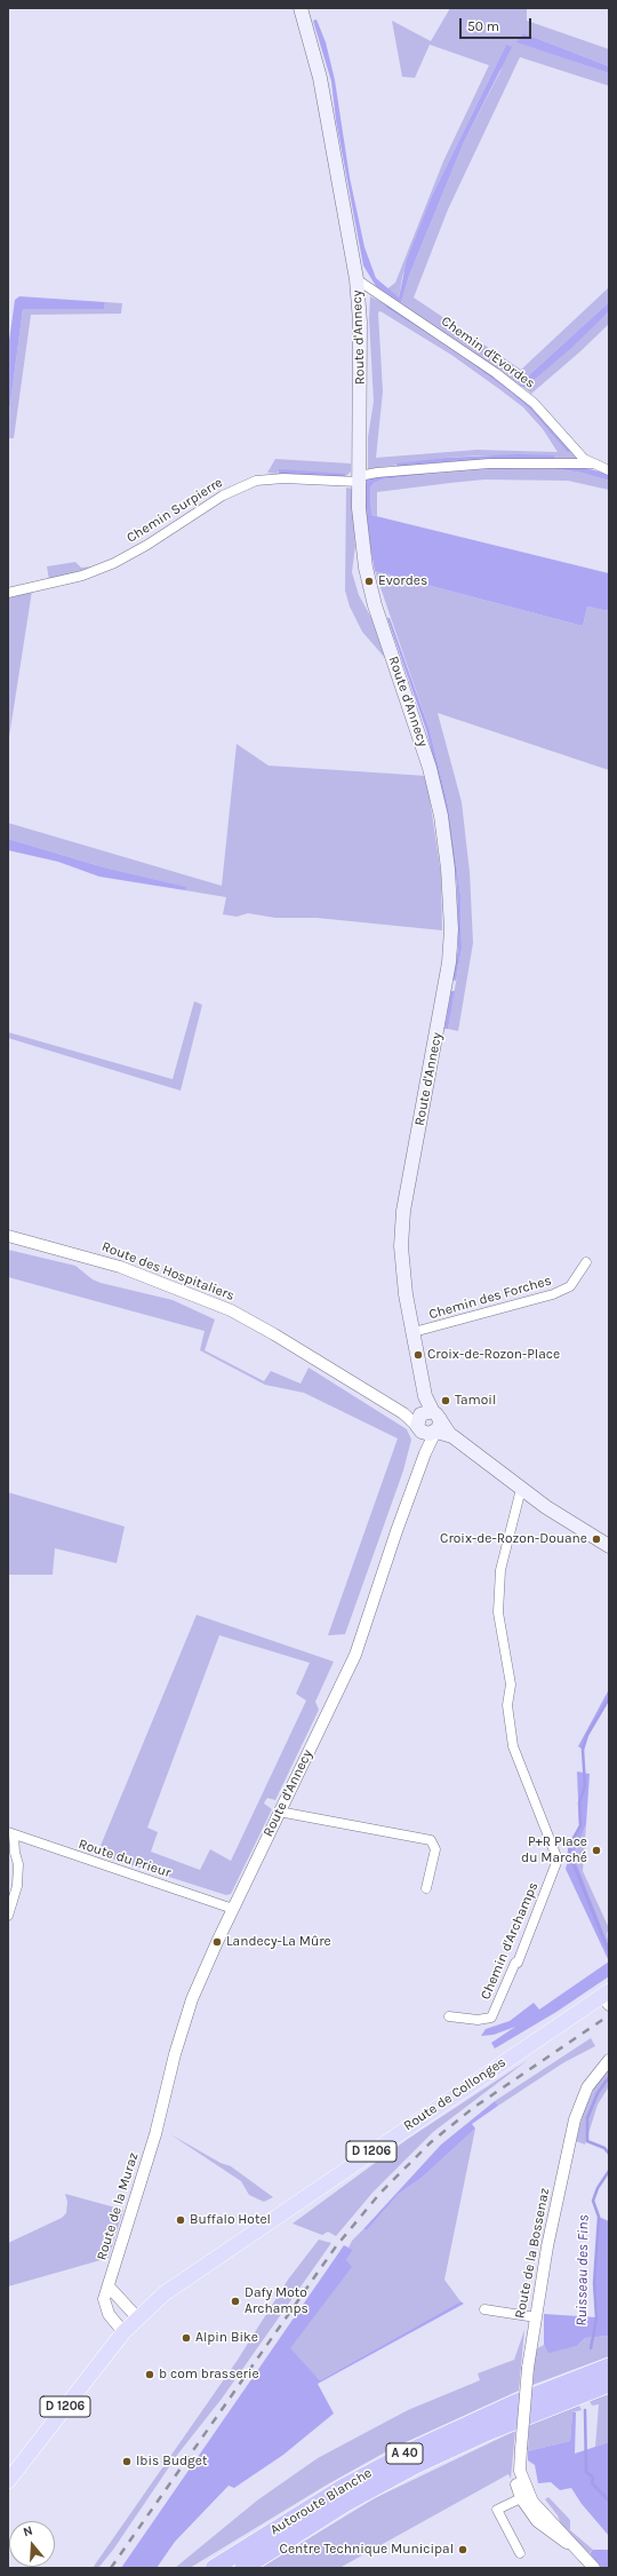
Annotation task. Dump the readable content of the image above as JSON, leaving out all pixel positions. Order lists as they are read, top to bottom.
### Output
{
  "streets": {
    "highway": ["A 40", "Autoroute Blanche"],
    "main road": ["Route d'Annecy", "Route de Collonges", "D 1206"],
    "street": [
      "Chemin d'Evordes",
      "Chemin Surpierre",
      "Route des Hospitaliers",
      "Chemin des Forches",
      "Route du Prieur",
      "Chemin d'Archamps",
      "Route de la Muraz",
      "Route de la Bossenaz"
    ]
  },
  "crossings": [
    ["Route d'Annecy", "Chemin d'Evordes"],
    ["Route d'Annecy", "Chemin Surpierre"],
    ["Route d'Annecy", "Route des Hospitaliers"],
    ["Route d'Annecy", "Chemin des Forches"],
    ["Route d'Annecy", "Route du Prieur"],
    ["Route d'Annecy", "Route de la Muraz"],
    ["Chemin d'Evordes", "Chemin Surpierre"],
    ["Route de Collonges", "Route de la Muraz"]
  ],
  "water": ["Ruisseau des Fins"],
  "places": [
    "Evordes",
    "Croix-de-Rozon-Place",
    "Tamoil",
    "Croix-de-Rozon-Douane",
    "P+R Place du Marché",
    "Landecy-La Mûre",
    "Buffalo Hotel",
    "Dafy Moto Archamps",
    "Alpin Bike",
    "b com brasserie",
    "Ibis Budget",
    "Centre Technique Municipal"
  ],
  "scale_bar": "50 m",
  "north": "top"
}
